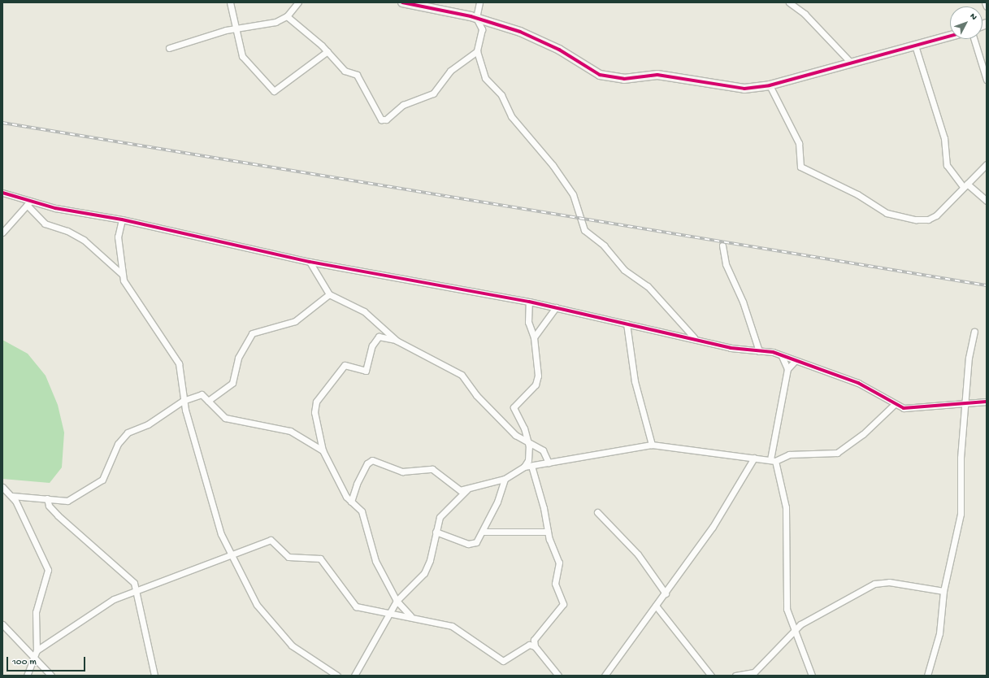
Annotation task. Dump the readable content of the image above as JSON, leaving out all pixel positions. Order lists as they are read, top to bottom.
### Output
{
  "scale_bar": "100 m",
  "north": "top right"
}
